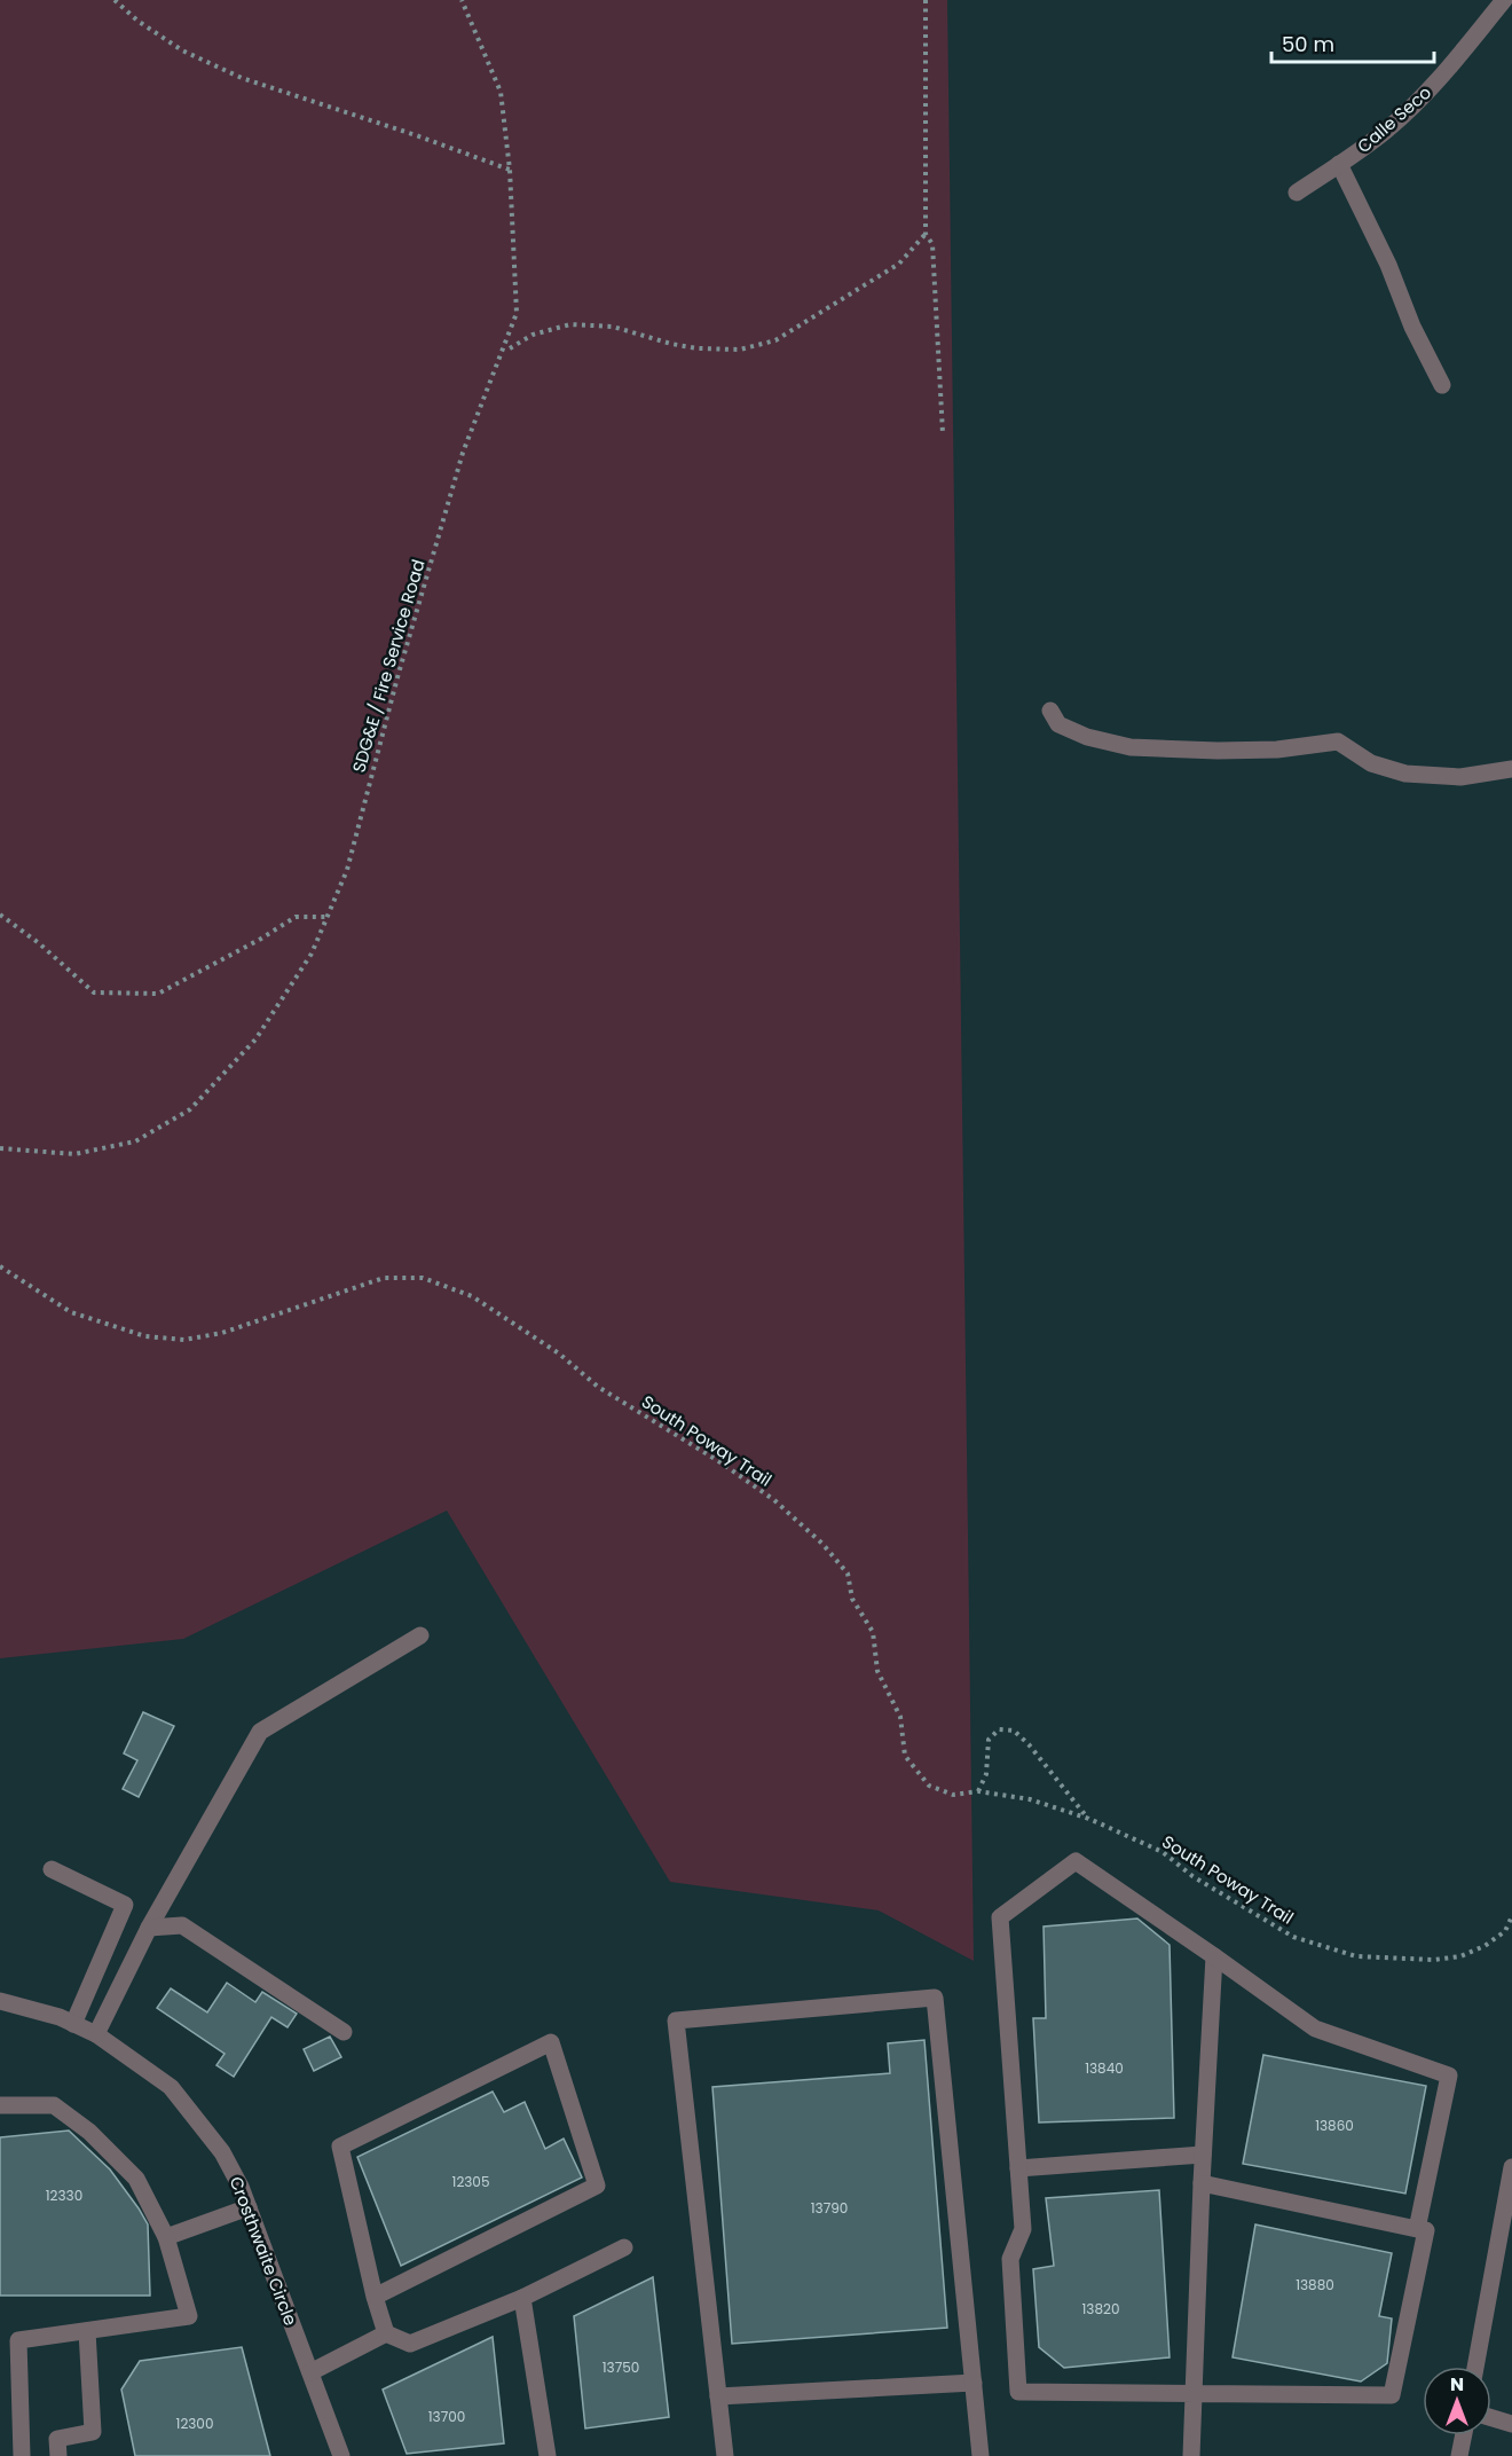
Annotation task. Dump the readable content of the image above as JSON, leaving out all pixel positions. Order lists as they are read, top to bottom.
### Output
{
  "streets": {
    "street": ["Calle Seco", "Crosthwaite Circle"],
    "path": ["SDG&E / Fire Service Road", "South Poway Trail"]
  },
  "house_numbers": [
    "13840",
    "13860",
    "12305",
    "12330",
    "13790",
    "13880",
    "13820",
    "13750",
    "13700",
    "12300"
  ],
  "scale_bar": "50 m",
  "north": "top"
}
